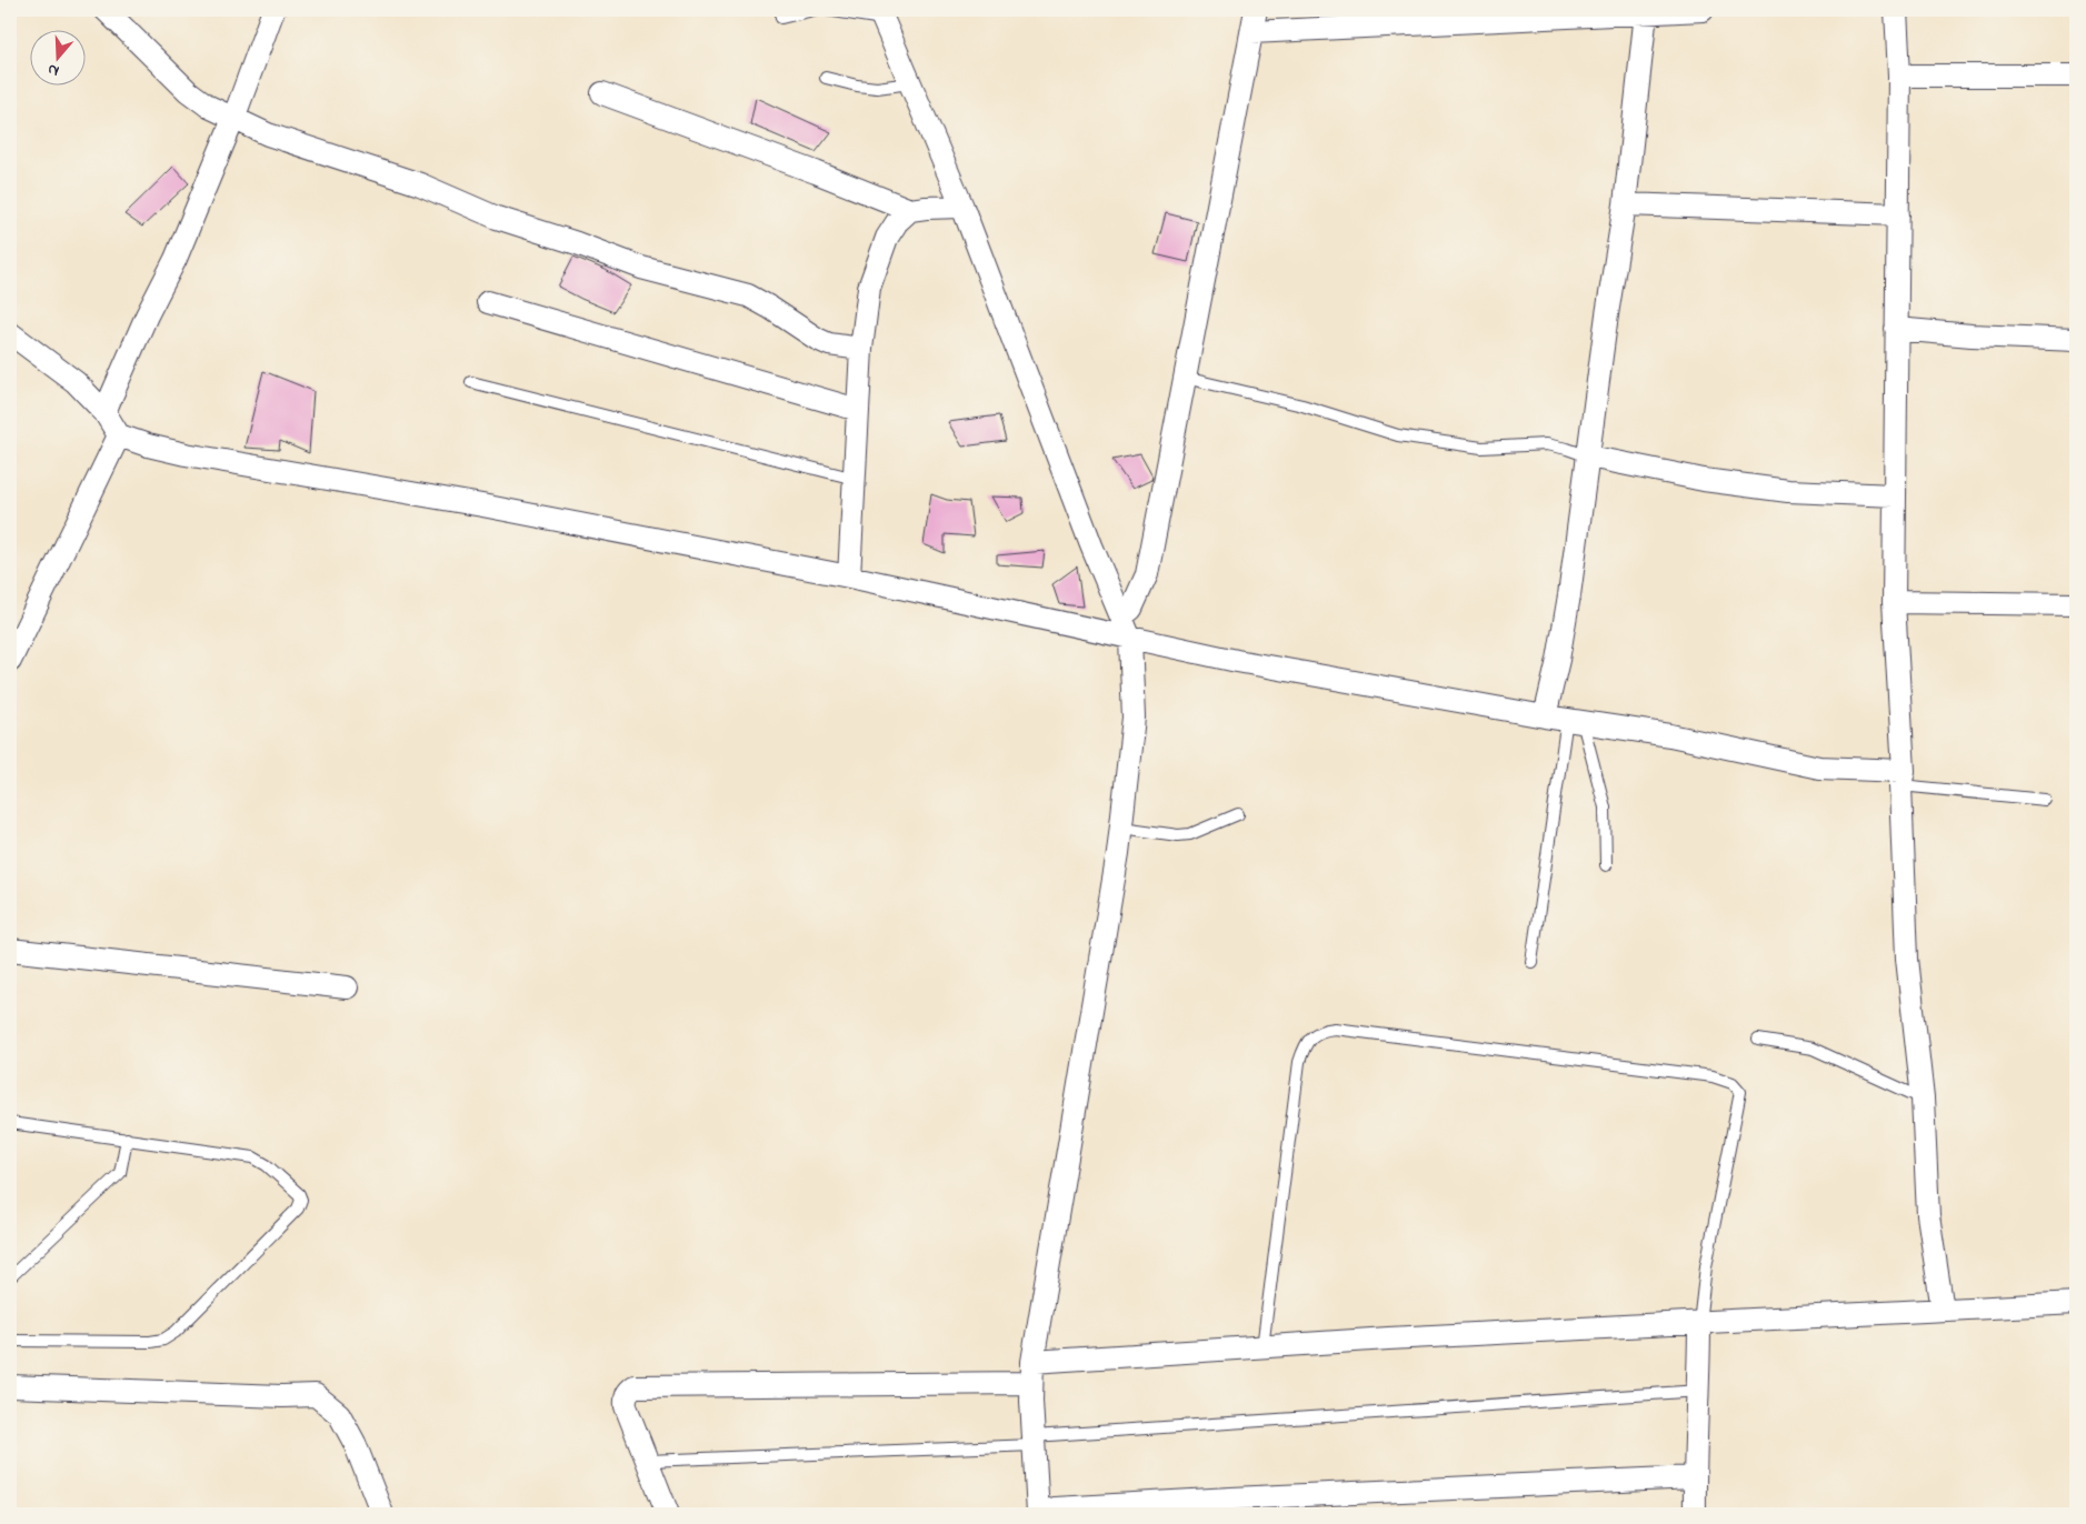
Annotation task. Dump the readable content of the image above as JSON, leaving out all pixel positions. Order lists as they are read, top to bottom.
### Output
{
  "north": "bottom"
}
